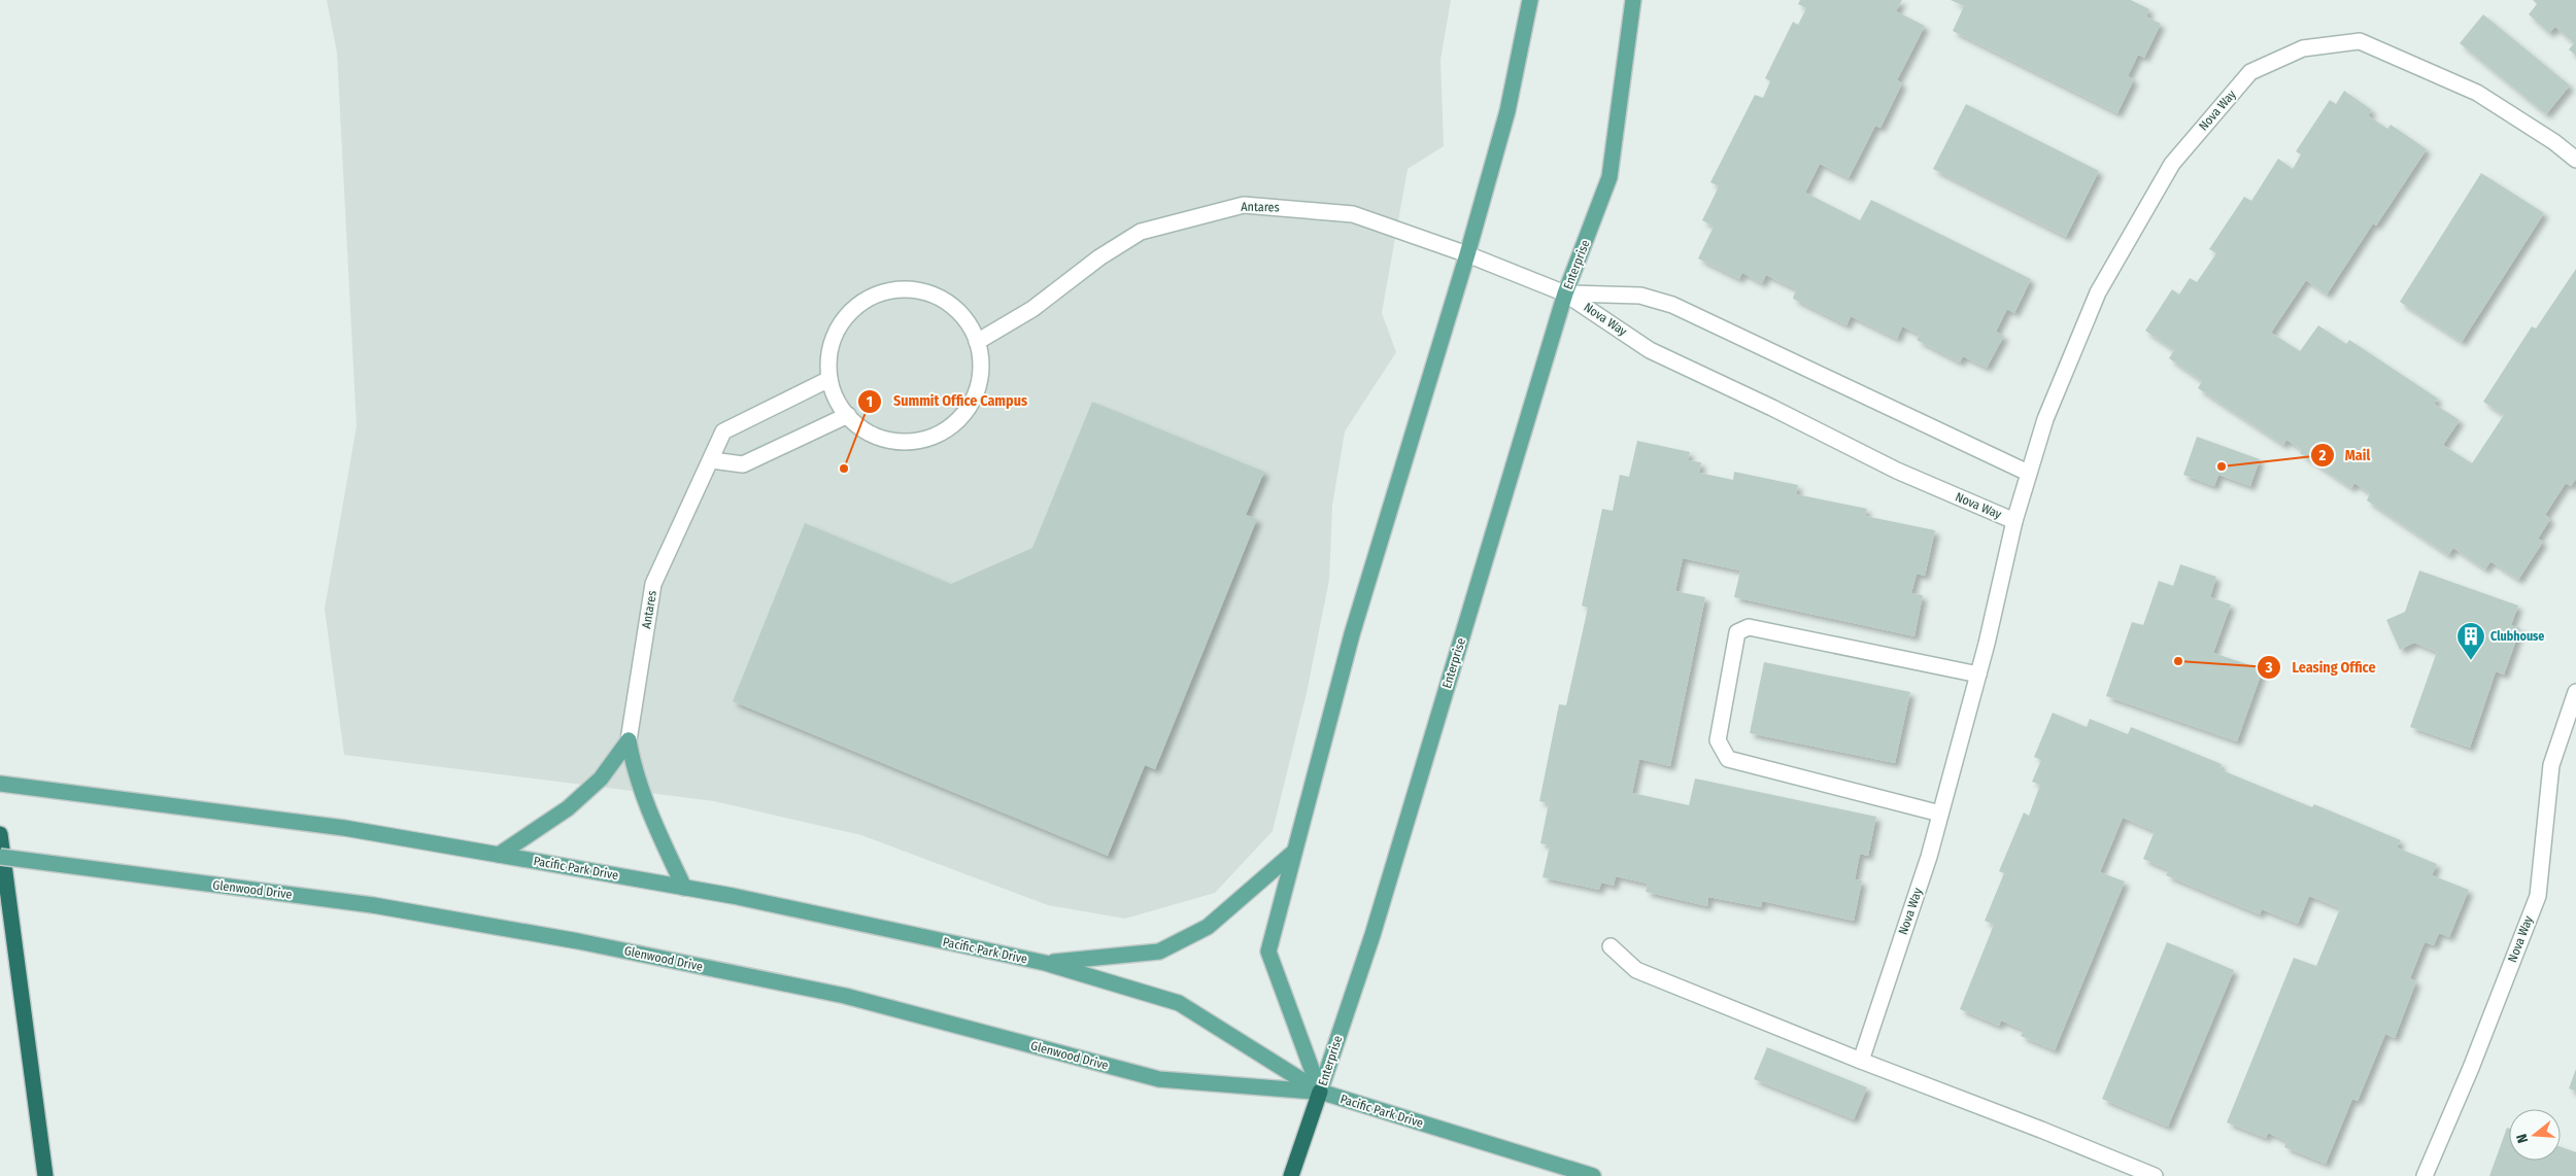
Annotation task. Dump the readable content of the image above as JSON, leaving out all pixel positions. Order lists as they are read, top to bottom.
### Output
{
  "streets": {
    "main road": ["Enterprise", "Pacific Park Drive", "Glenwood Drive"],
    "street": ["Nova Way", "Antares"]
  },
  "crossings": [
    ["Nova Way", "Antares"],
    ["Nova Way", "Enterprise"],
    ["Antares", "Enterprise"],
    ["Enterprise", "Pacific Park Drive"],
    ["Enterprise", "Glenwood Drive"],
    ["Pacific Park Drive", "Glenwood Drive"]
  ],
  "places": {
    "other": ["Mail", "Summit Office Campus", "Leasing Office"],
    "building": ["Clubhouse"]
  },
  "north": "left"
}
